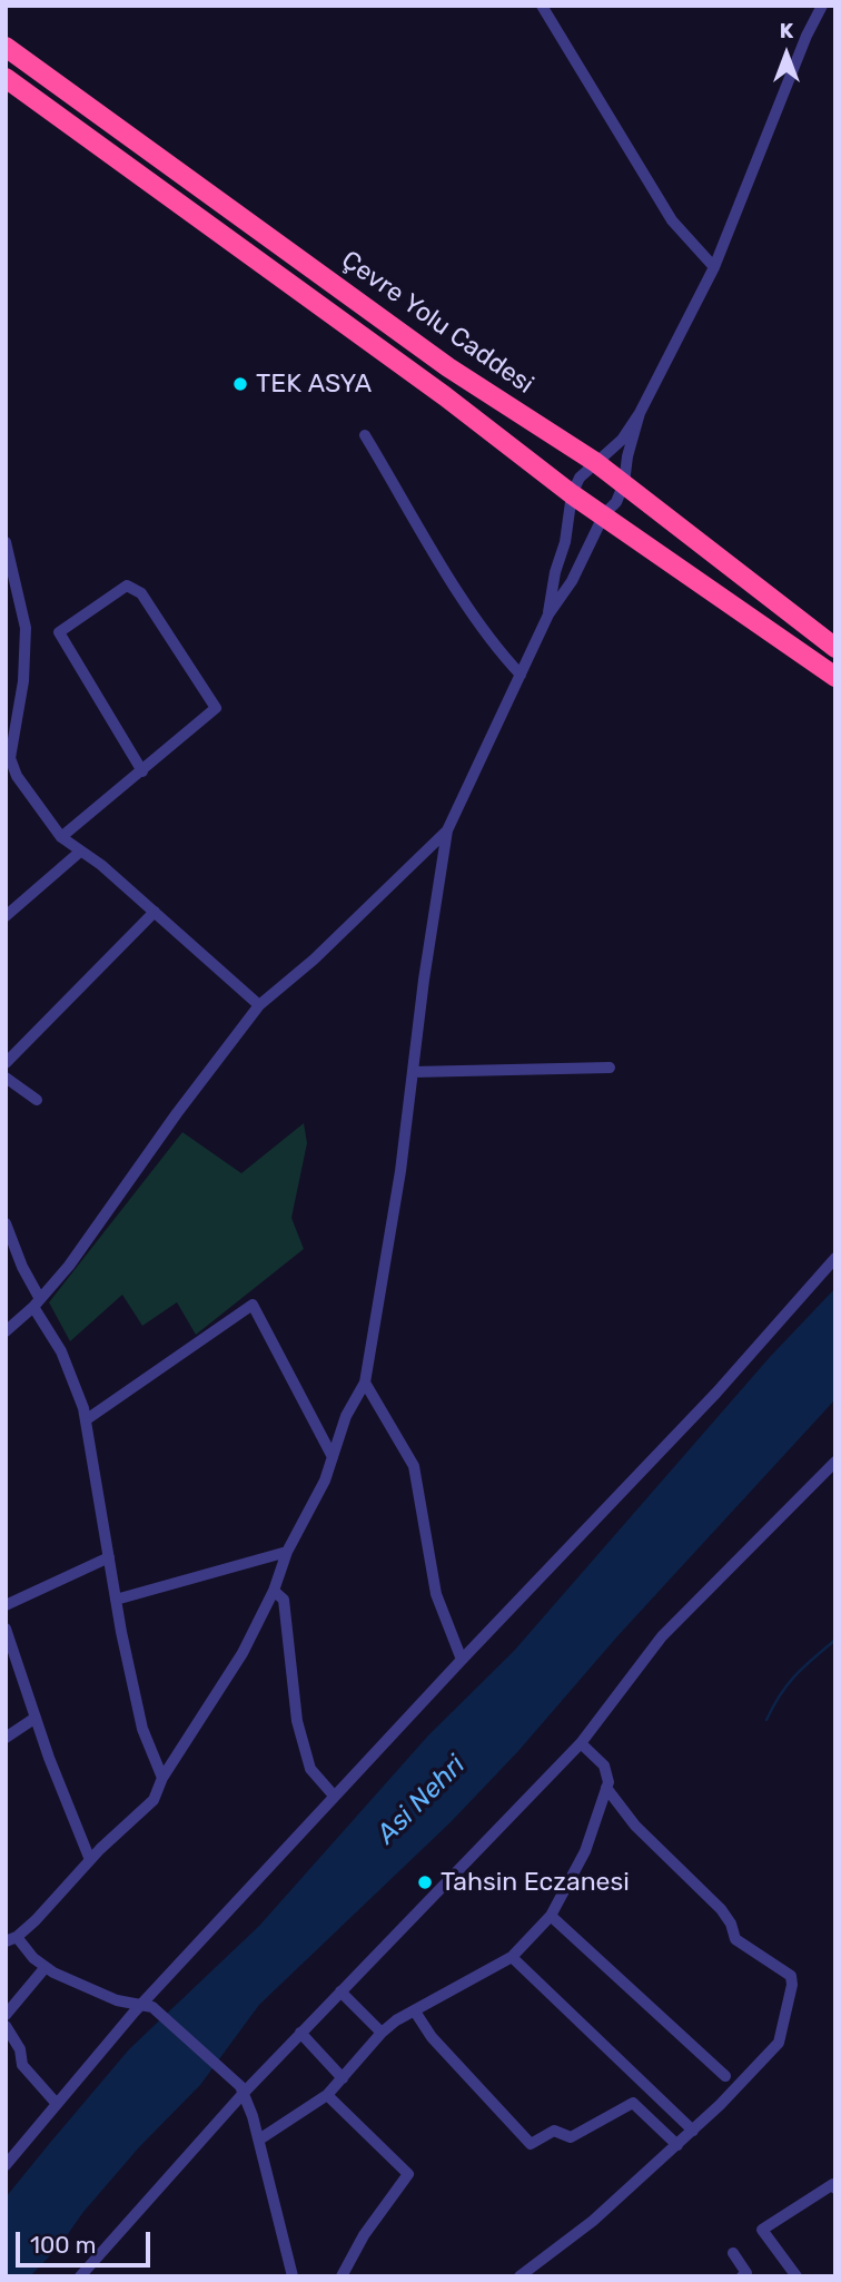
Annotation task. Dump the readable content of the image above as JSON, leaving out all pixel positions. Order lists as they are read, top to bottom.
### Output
{
  "streets": {
    "highway": ["Çevre Yolu Caddesi"]
  },
  "water": ["Asi Nehri"],
  "places": ["TEK ASYA", "Tahsin Eczanesi"],
  "scale_bar": "100 m",
  "north": "top"
}
